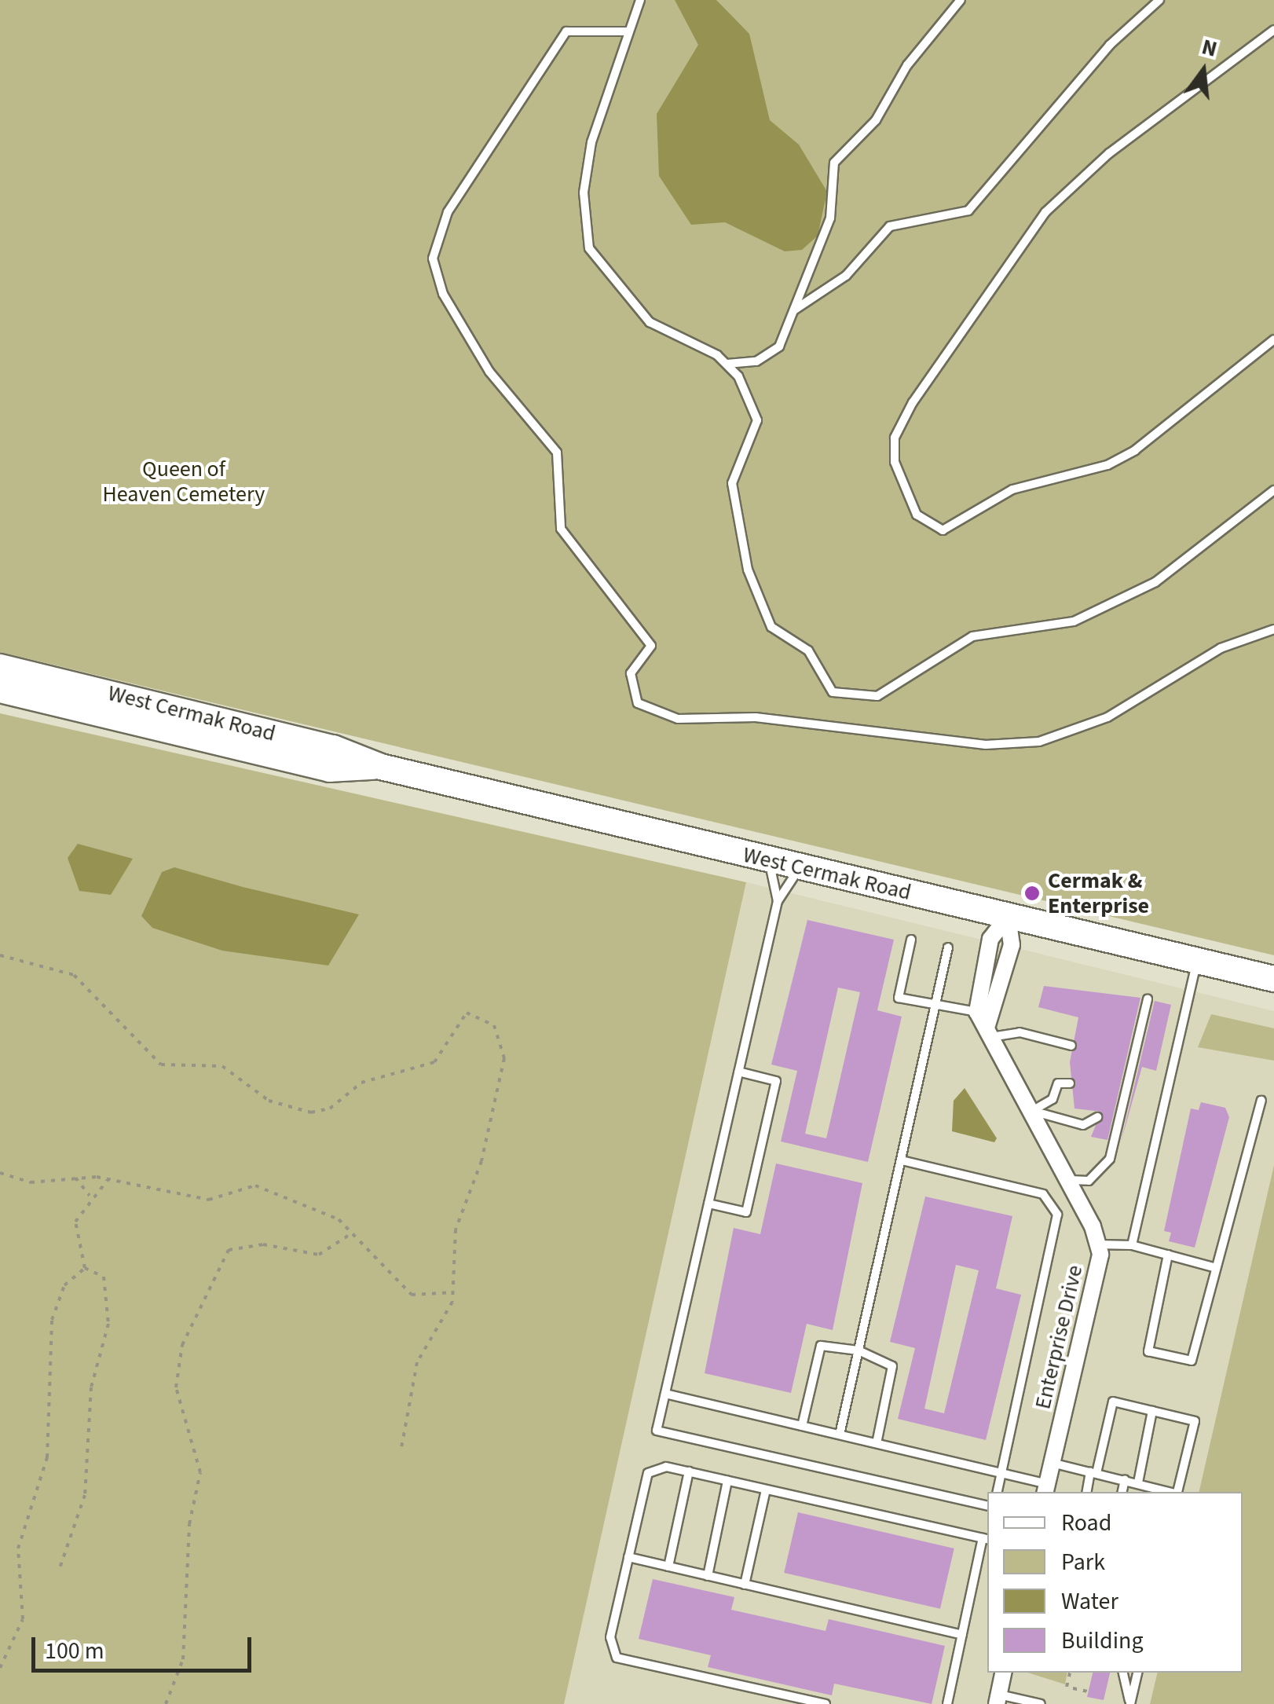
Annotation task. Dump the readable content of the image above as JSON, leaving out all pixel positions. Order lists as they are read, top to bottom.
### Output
{
  "streets": {
    "main road": ["West Cermak Road"],
    "street": ["Enterprise Drive"]
  },
  "parks": ["Queen of Heaven Cemetery"],
  "places": ["Cermak & Enterprise"],
  "legend": [
    "Road",
    "Park",
    "Water",
    "Building"
  ],
  "scale_bar": "100 m",
  "north": "top"
}
